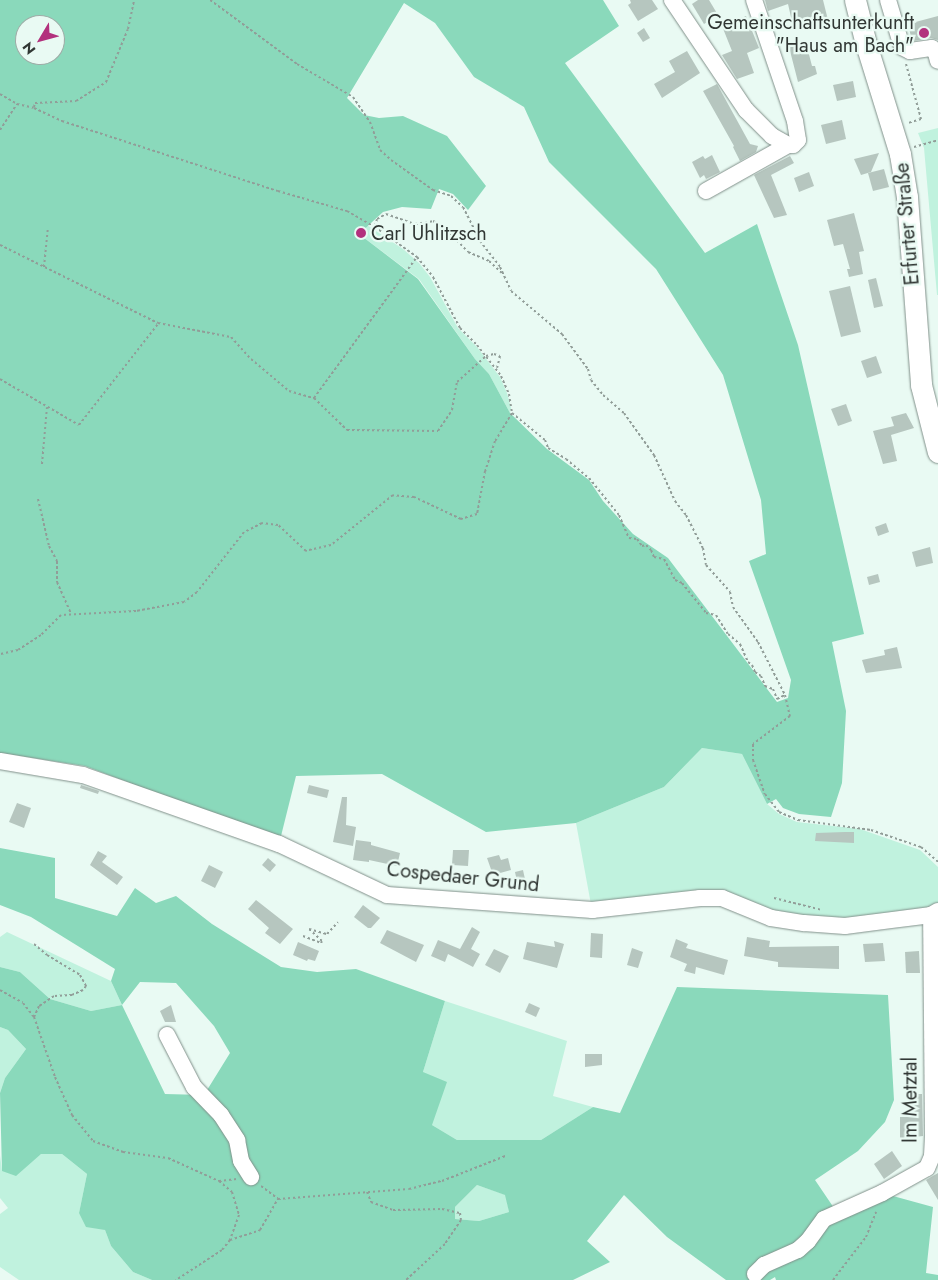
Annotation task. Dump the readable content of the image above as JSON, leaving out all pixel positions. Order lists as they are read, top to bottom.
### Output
{
  "streets": {
    "main road": ["Erfurter Straße"],
    "street": ["Cospedaer Grund", "Im Metztal"]
  },
  "crossings": [
    ["Cospedaer Grund", "Im Metztal"]
  ],
  "places": ["Gemeinschaftsunterkunft \"Haus am Bach\"", "Carl Uhlitzsch"],
  "north": "bottom left"
}
